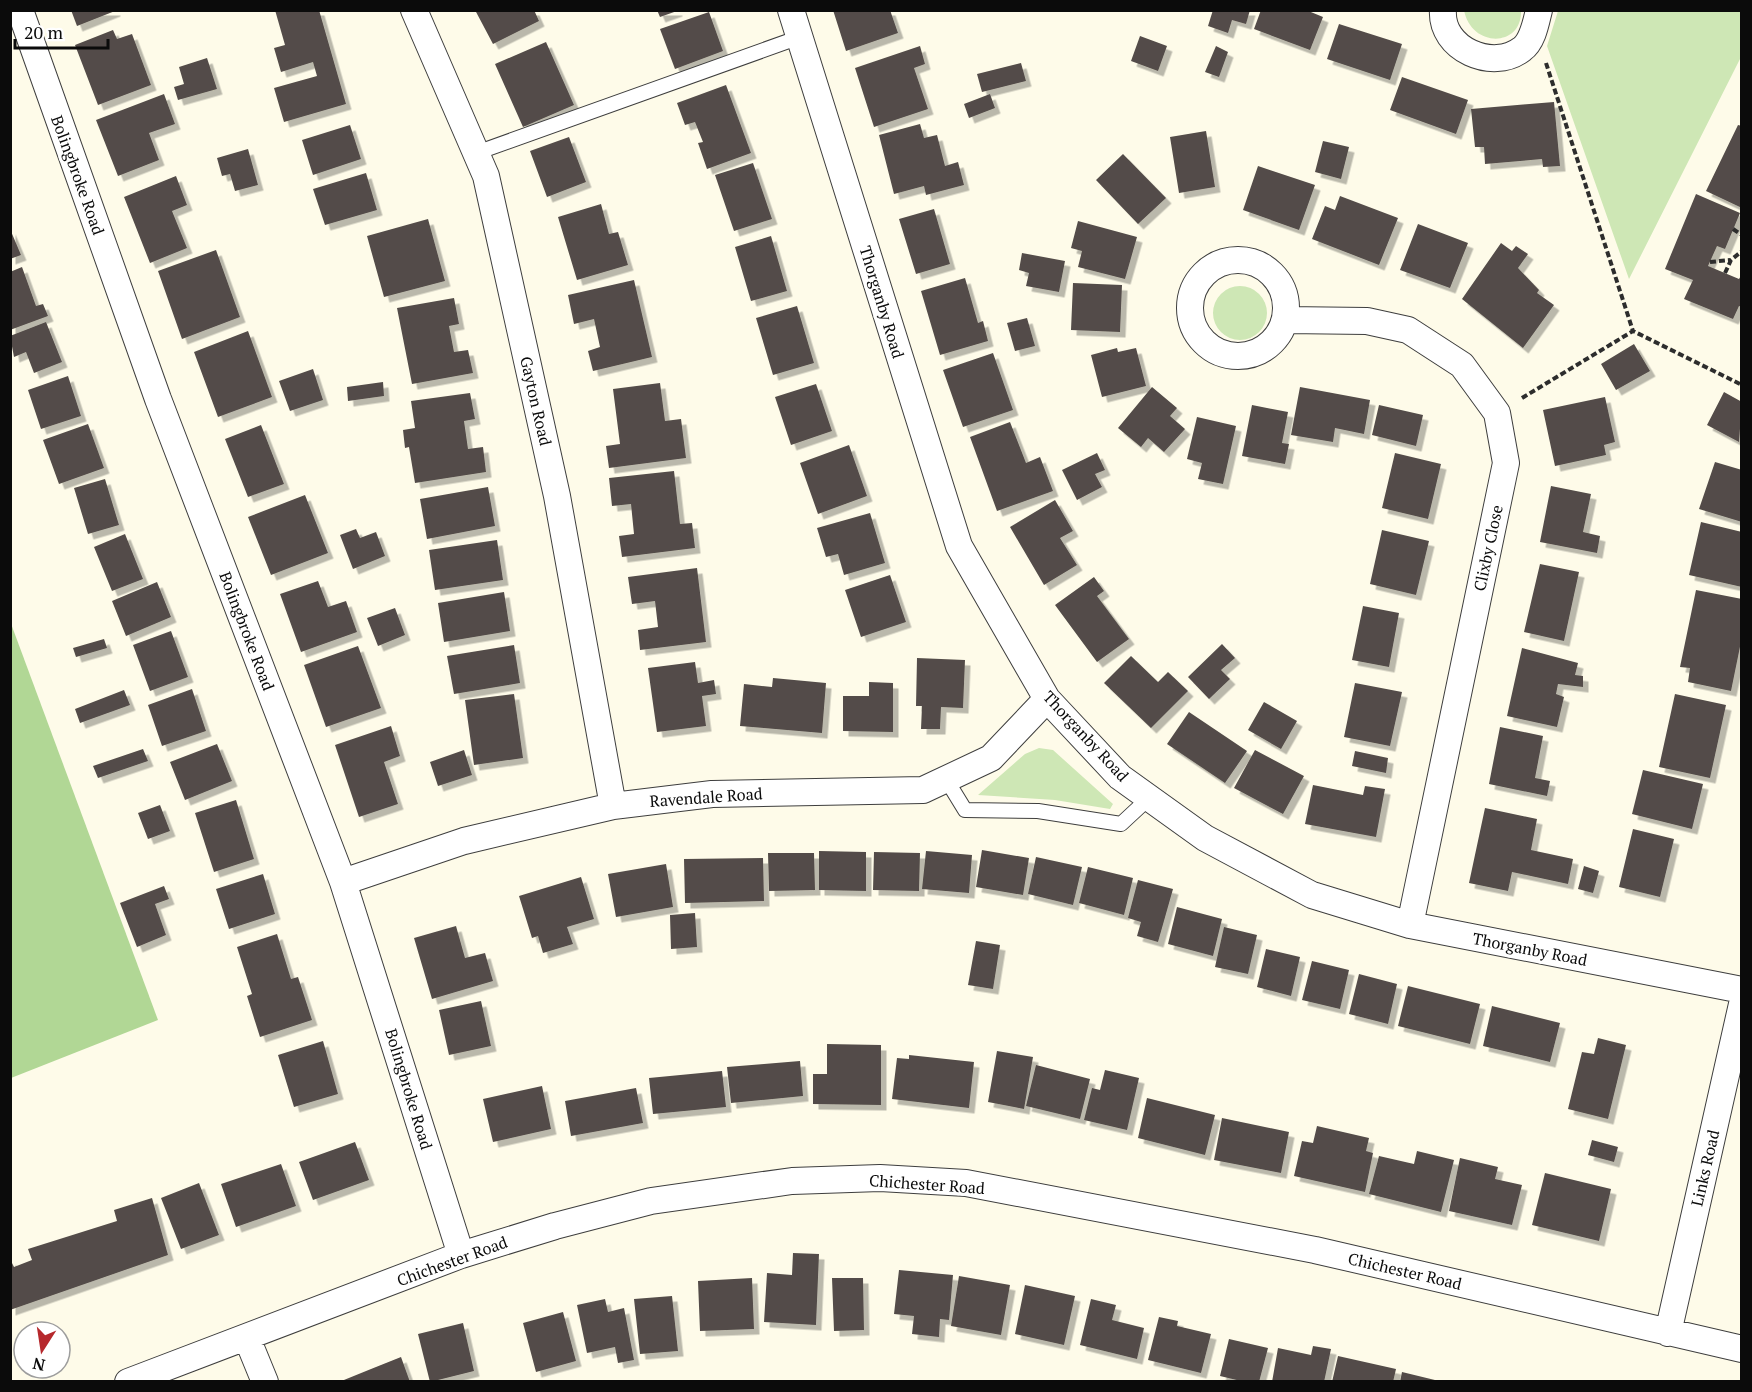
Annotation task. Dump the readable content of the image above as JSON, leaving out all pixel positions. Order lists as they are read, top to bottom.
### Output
{
  "streets": {
    "street": [
      "Bolingbroke Road",
      "Thorganby Road",
      "Gayton Road",
      "Clixby Close",
      "Ravendale Road",
      "Links Road",
      "Chichester Road"
    ]
  },
  "crossings": [
    ["Bolingbroke Road", "Ravendale Road"],
    ["Bolingbroke Road", "Chichester Road"],
    ["Thorganby Road", "Clixby Close"],
    ["Thorganby Road", "Ravendale Road"],
    ["Gayton Road", "Ravendale Road"],
    ["Links Road", "Chichester Road"]
  ],
  "scale_bar": "20 m",
  "north": "bottom"
}
